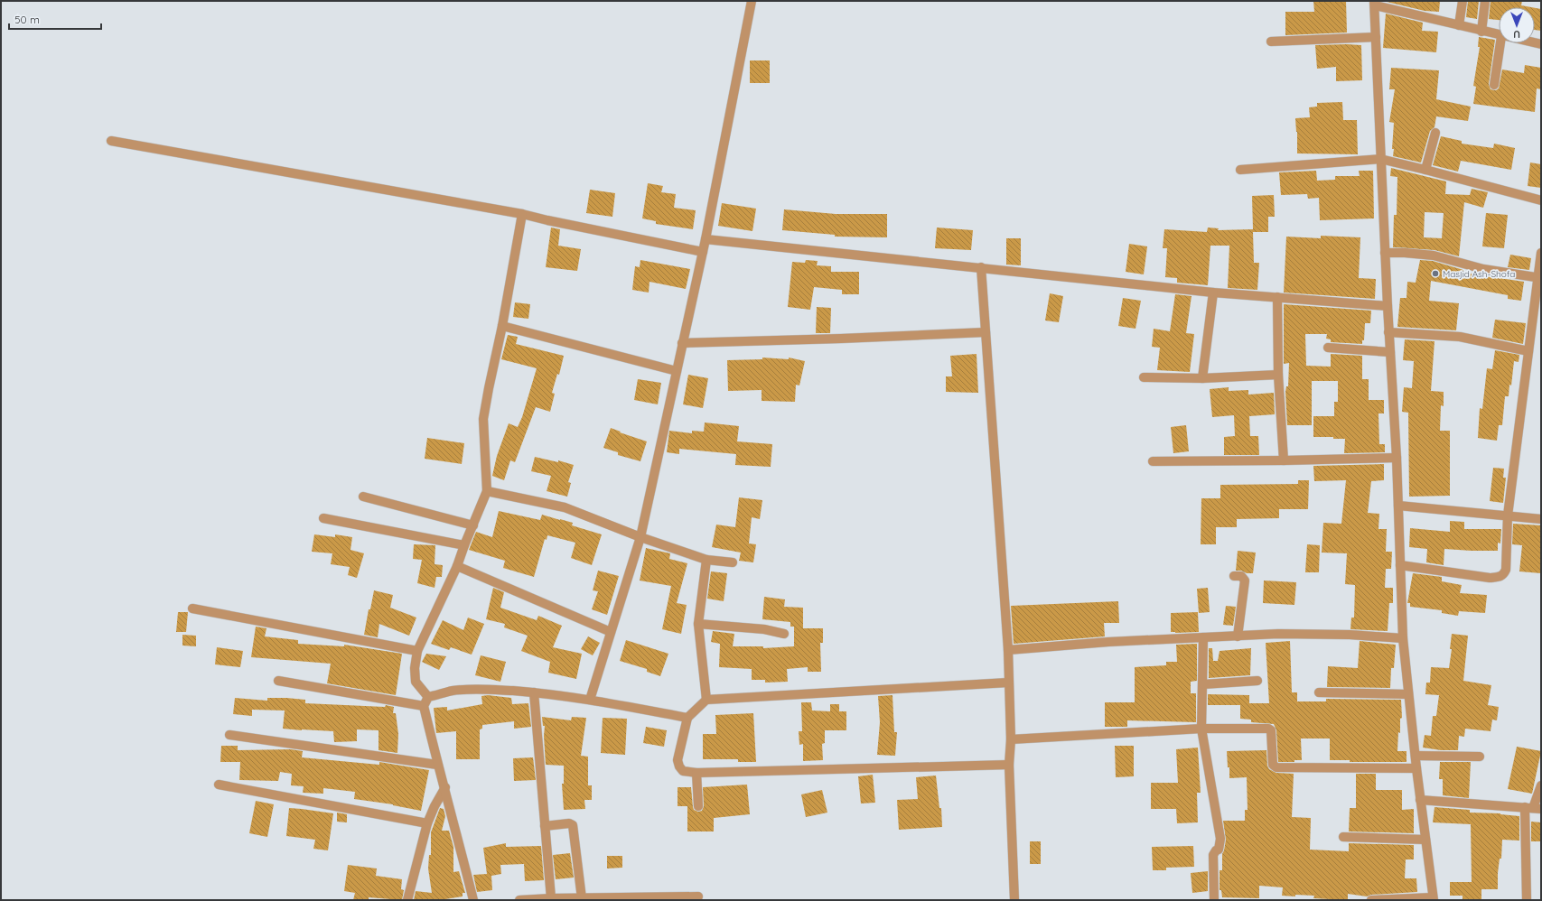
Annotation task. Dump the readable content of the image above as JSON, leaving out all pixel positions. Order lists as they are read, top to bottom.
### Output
{
  "places": ["Masjid Ash-Shofa"],
  "scale_bar": "50 m",
  "north": "bottom"
}
